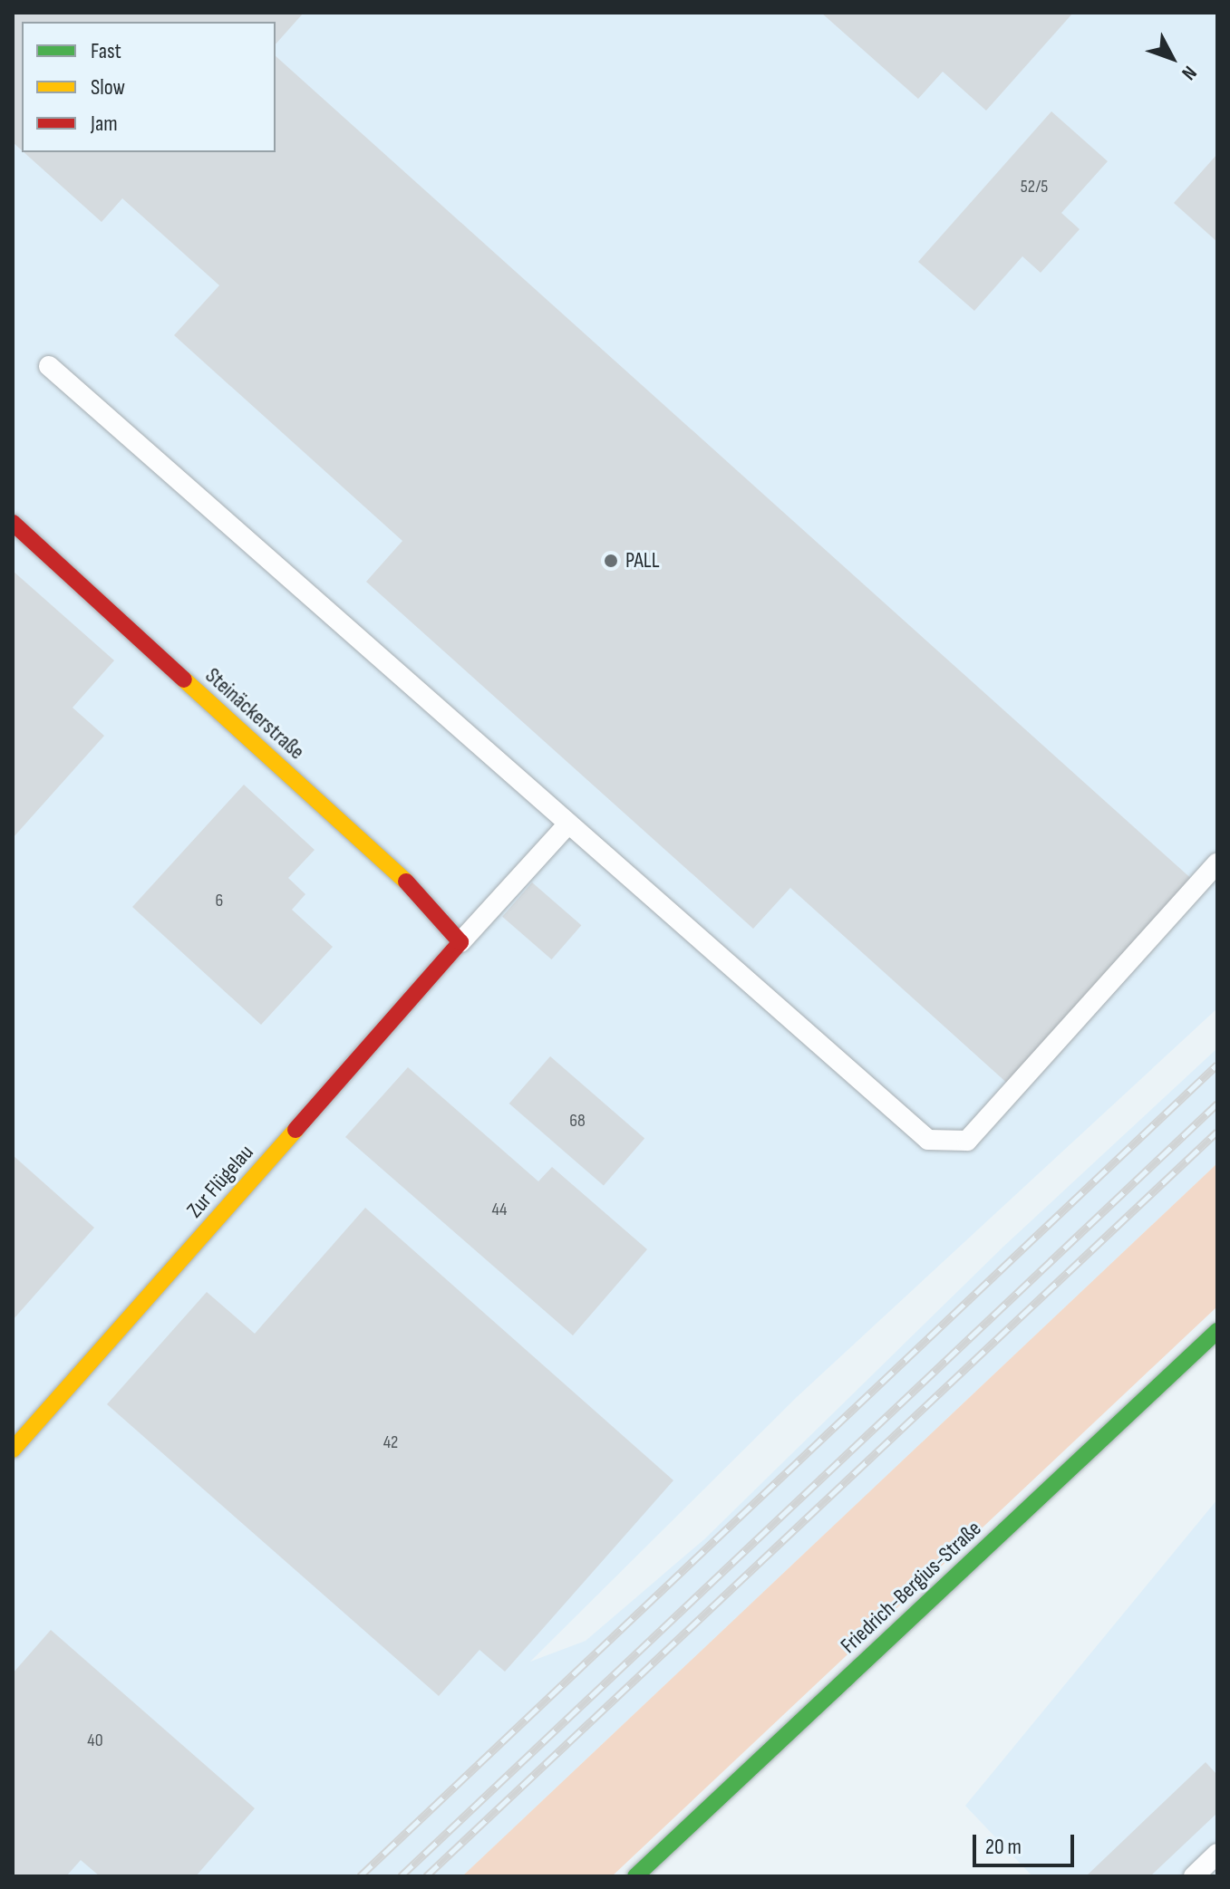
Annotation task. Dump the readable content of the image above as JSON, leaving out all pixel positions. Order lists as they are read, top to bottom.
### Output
{
  "streets": {
    "street": ["Steinäckerstraße", "Zur Flügelau", "Friedrich-Bergius-Straße"]
  },
  "crossings": [
    ["Steinäckerstraße", "Zur Flügelau"]
  ],
  "places": ["PALL"],
  "house_numbers": [
    "52/5",
    "6",
    "68",
    "44",
    "42",
    "40"
  ],
  "legend": ["Fast", "Slow", "Jam"],
  "scale_bar": "20 m",
  "north": "bottom right"
}
